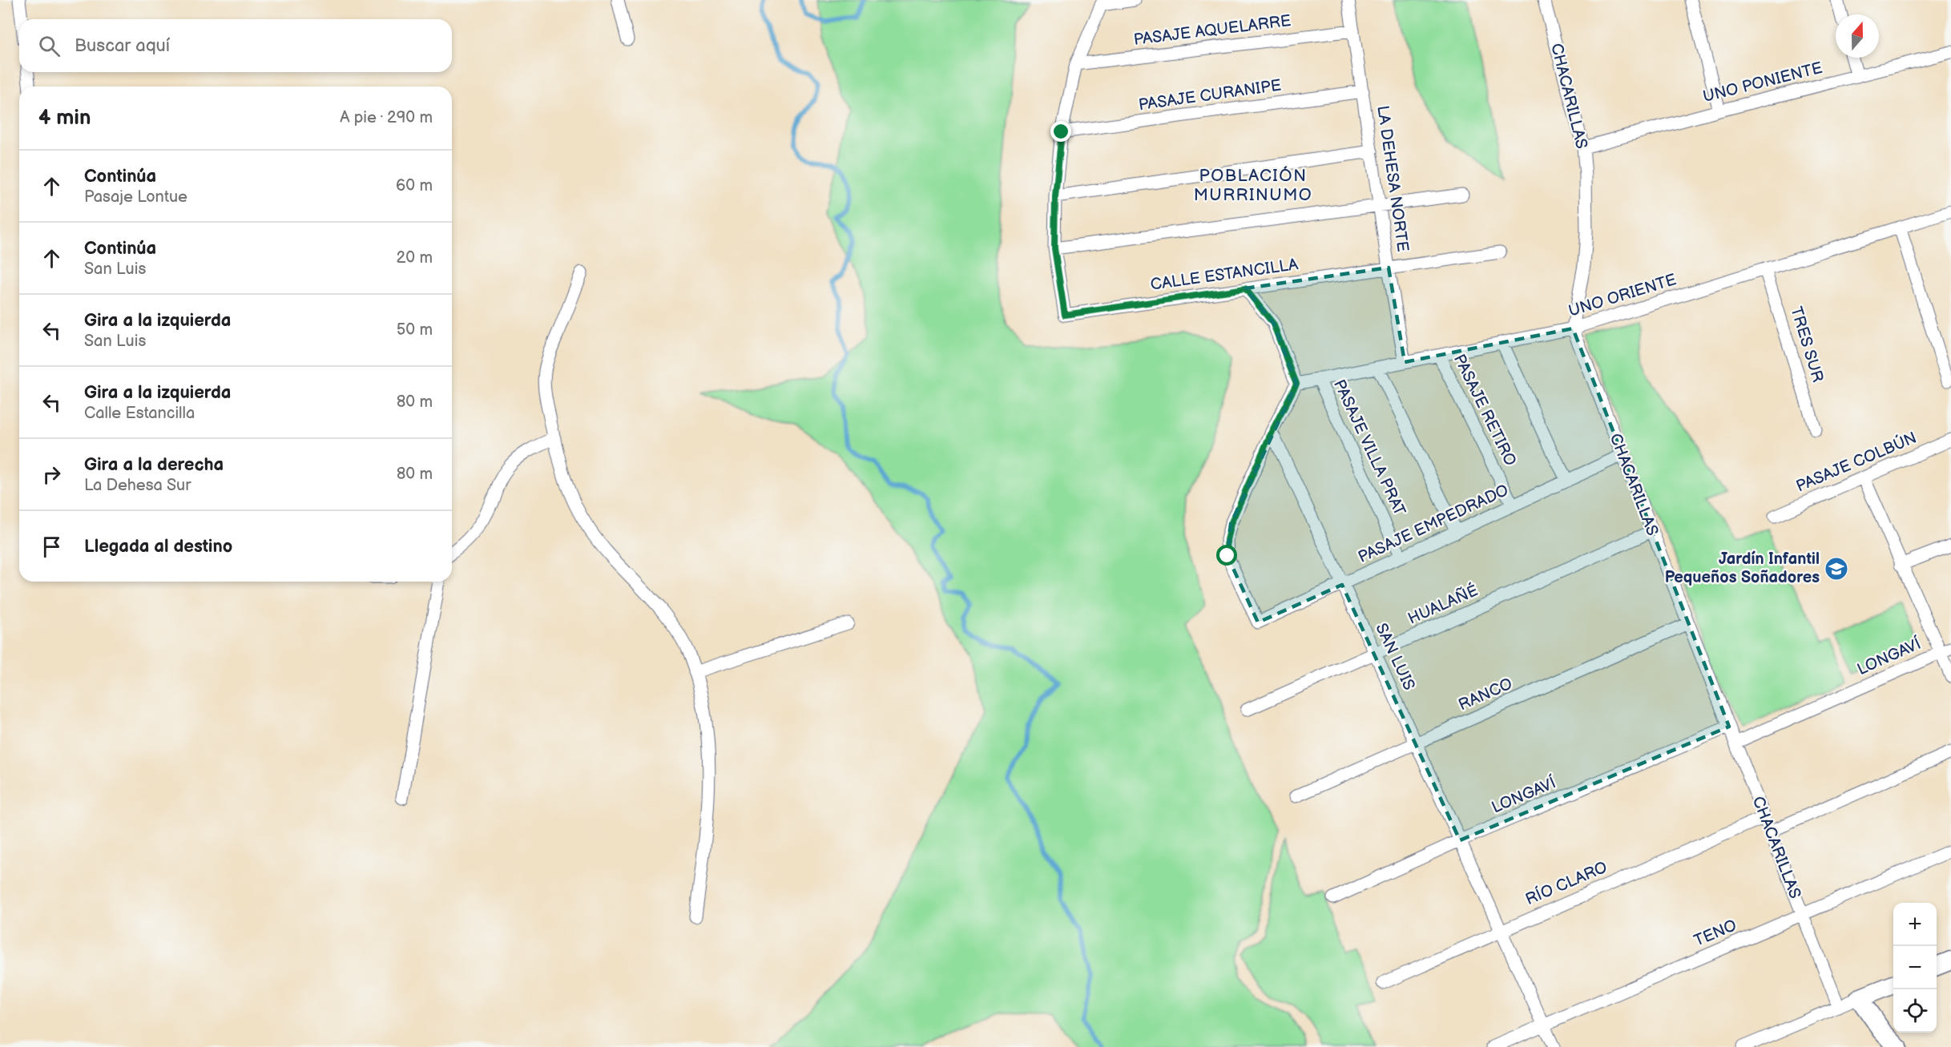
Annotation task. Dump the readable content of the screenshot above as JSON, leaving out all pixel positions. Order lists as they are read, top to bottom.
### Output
{
  "streets": {
    "street": [
      "PASAJE AQUELARRE",
      "UNO PONIENTE",
      "PASAJE CURANIPE",
      "CHACARILLAS",
      "LA DEHESA NORTE",
      "CALLE ESTANCILLA",
      "UNO ORIENTE",
      "TRES SUR",
      "PASAJE RETIRO",
      "PASAJE VILLA PRAT",
      "PASAJE COLBÚN",
      "PASAJE EMPEDRADO",
      "HUALAÑÉ",
      "SAN LUIS",
      "LONGAVÍ",
      "RANCO",
      "RÍO CLARO",
      "TENO"
    ]
  },
  "crossings": [
    ["PASAJE AQUELARRE", "LA DEHESA NORTE"],
    ["UNO PONIENTE", "CHACARILLAS"],
    ["PASAJE CURANIPE", "LA DEHESA NORTE"],
    ["CHACARILLAS", "UNO ORIENTE"],
    ["CHACARILLAS", "PASAJE EMPEDRADO"],
    ["CHACARILLAS", "HUALAÑÉ"],
    ["CHACARILLAS", "LONGAVÍ"],
    ["CHACARILLAS", "RANCO"],
    ["CHACARILLAS", "RÍO CLARO"],
    ["CHACARILLAS", "TENO"],
    ["LA DEHESA NORTE", "CALLE ESTANCILLA"],
    ["LA DEHESA NORTE", "UNO ORIENTE"],
    ["UNO ORIENTE", "TRES SUR"],
    ["UNO ORIENTE", "PASAJE RETIRO"],
    ["UNO ORIENTE", "PASAJE VILLA PRAT"],
    ["PASAJE RETIRO", "PASAJE EMPEDRADO"],
    ["PASAJE VILLA PRAT", "PASAJE EMPEDRADO"],
    ["PASAJE EMPEDRADO", "SAN LUIS"],
    ["HUALAÑÉ", "SAN LUIS"],
    ["SAN LUIS", "LONGAVÍ"],
    ["SAN LUIS", "RANCO"],
    ["SAN LUIS", "RÍO CLARO"],
    ["SAN LUIS", "TENO"]
  ],
  "districts": ["POBLACIÓN MURRINUMO"],
  "places": {
    "school or university": ["Jardín Infantil Pequeños Soñadores"]
  },
  "north": "top",
  "page": {
    "search": "Buscar aquí",
    "heading": ["4 min", "A pie · 290 m"],
    "list": [
      ["Continúa", "Pasaje Lontue", "60 m"],
      ["Continúa", "San Luis", "20 m"],
      ["Gira a la izquierda", "San Luis", "50 m"],
      ["Gira a la izquierda", "Calle Estancilla", "80 m"],
      ["Gira a la derecha", "La Dehesa Sur", "80 m"],
      "Llegada al destino"
    ],
    "map_buttons": ["+", "−"]
  }
}
